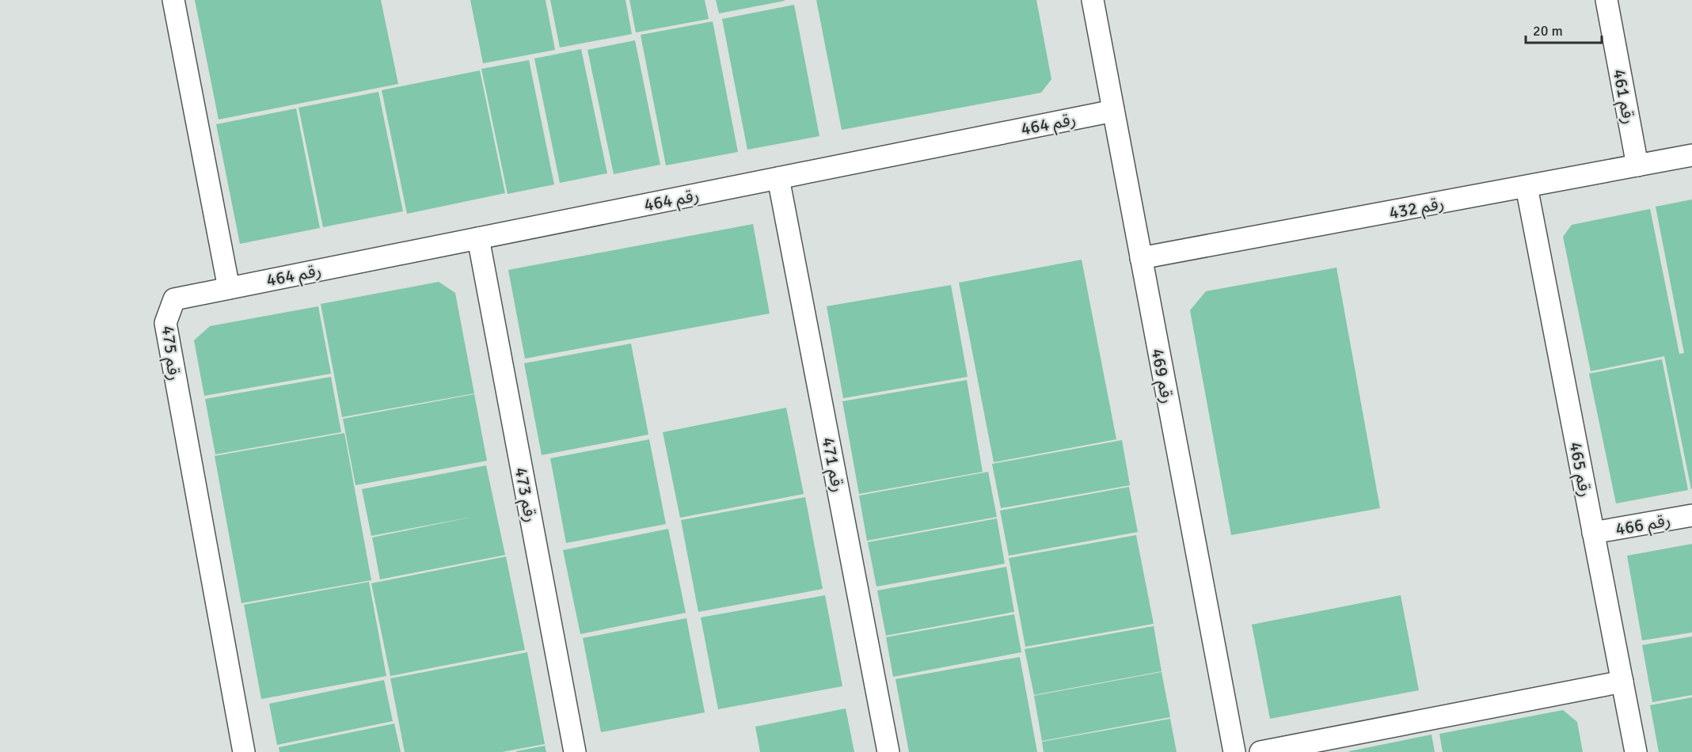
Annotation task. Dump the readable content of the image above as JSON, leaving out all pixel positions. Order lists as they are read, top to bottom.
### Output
{
  "streets": {
    "street": [
      "رقم 461",
      "رقم 464",
      "رقم 432",
      "رقم 475",
      "رقم 469",
      "رقم 471",
      "رقم 465",
      "رقم 473",
      "رقم 466"
    ]
  },
  "crossings": [
    ["رقم 461", "رقم 432"],
    ["رقم 464", "رقم 475"],
    ["رقم 464", "رقم 469"],
    ["رقم 464", "رقم 471"],
    ["رقم 464", "رقم 473"],
    ["رقم 432", "رقم 469"],
    ["رقم 432", "رقم 465"],
    ["رقم 465", "رقم 466"]
  ],
  "scale_bar": "20 m"
}
